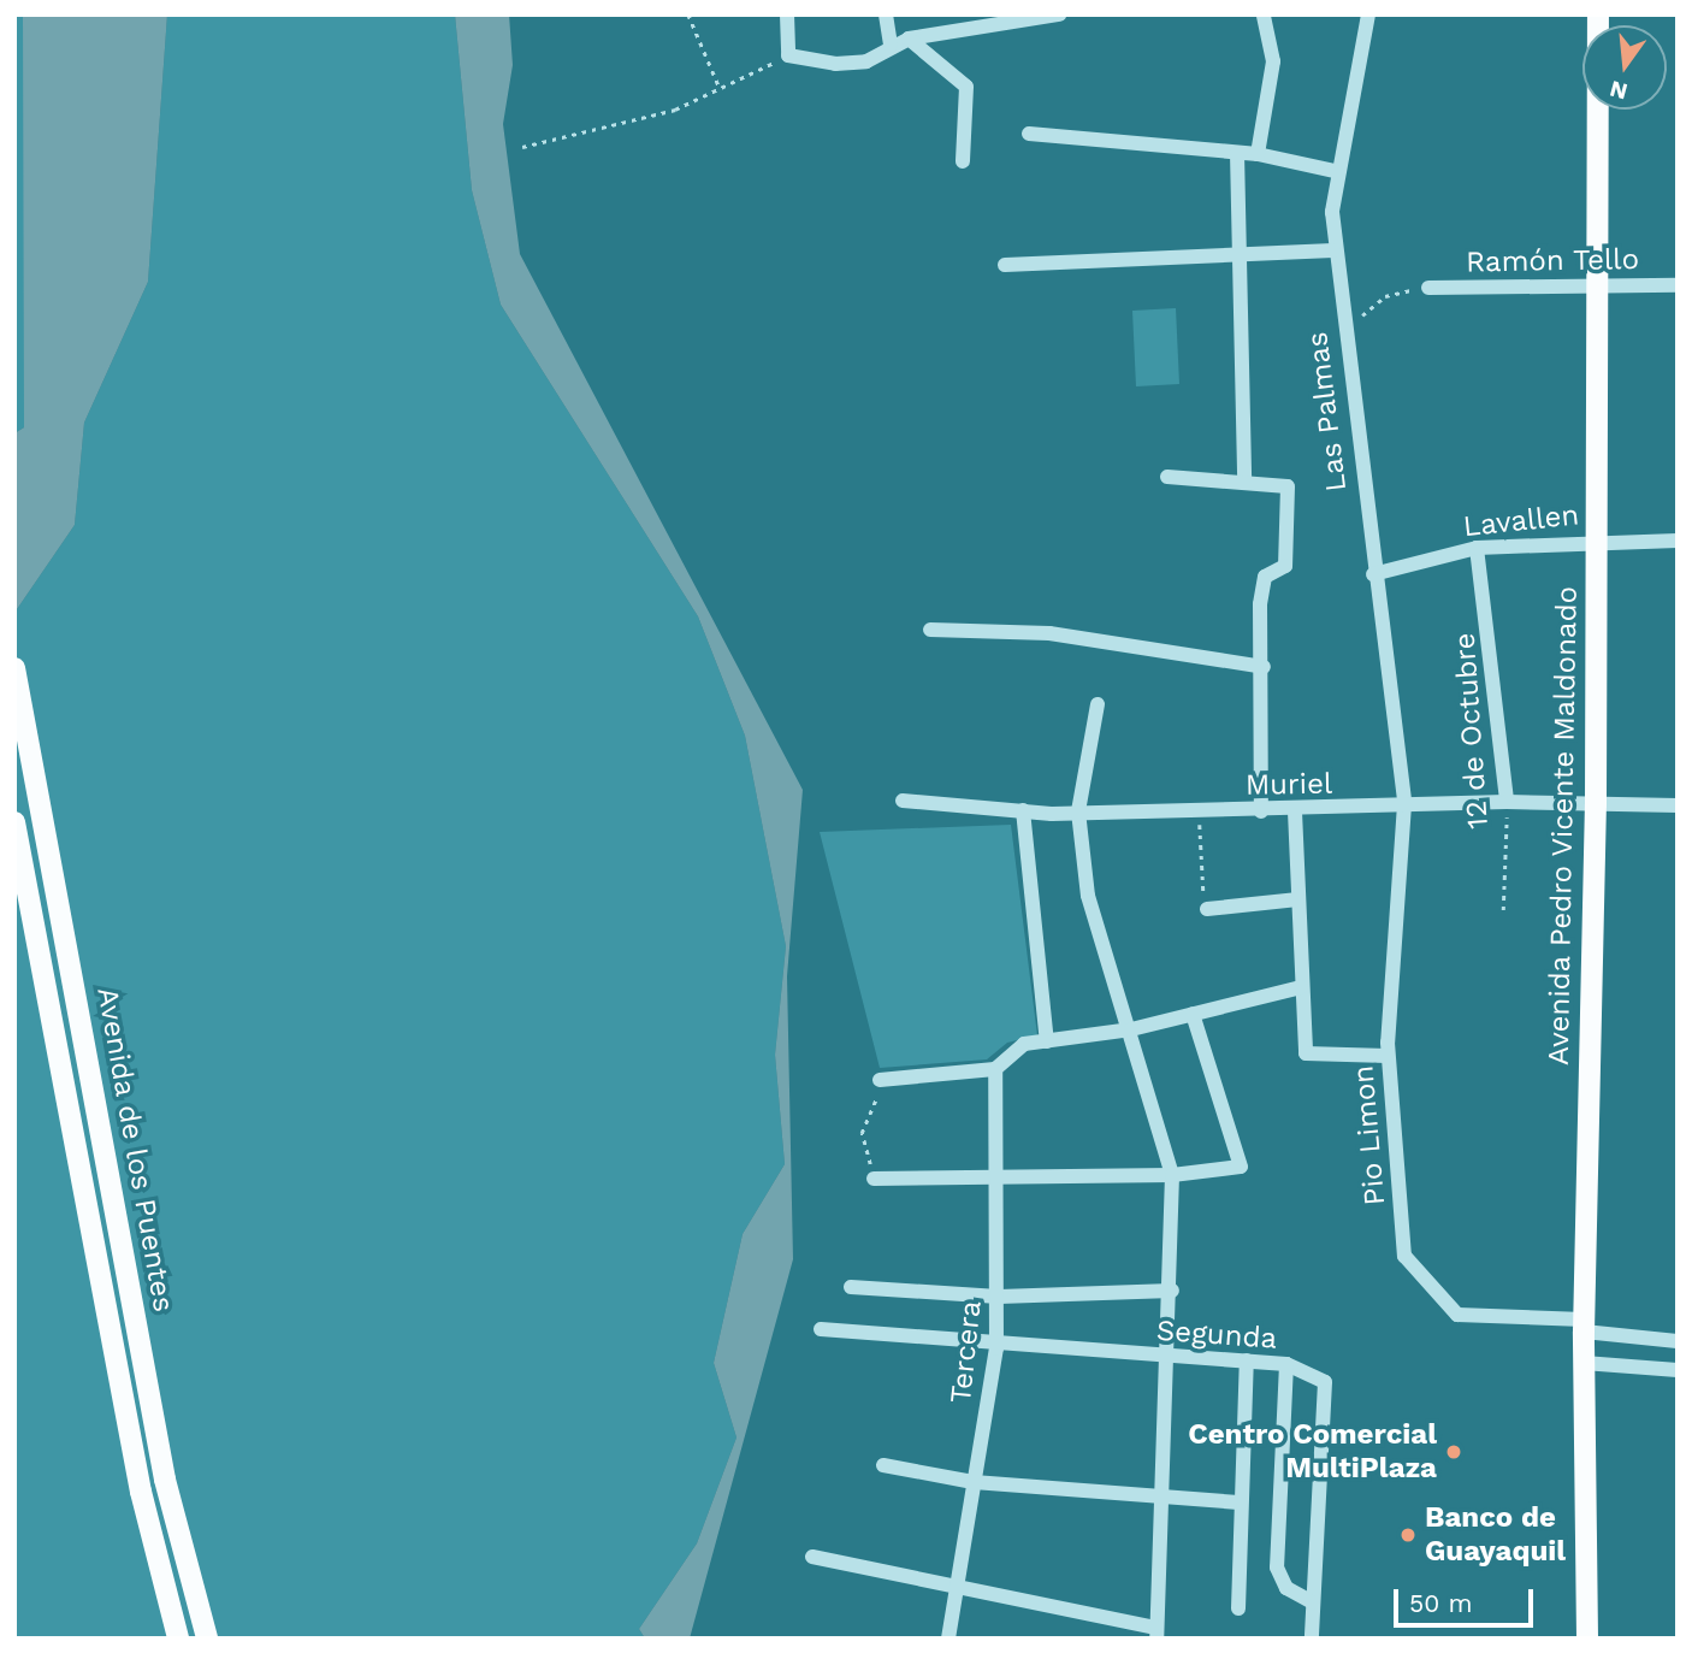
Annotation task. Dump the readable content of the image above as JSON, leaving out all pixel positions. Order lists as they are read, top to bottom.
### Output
{
  "streets": {
    "main road": ["Avenida Pedro Vicente Maldonado", "Avenida de los Puentes"],
    "street": [
      "Ramón Tello",
      "Las Palmas",
      "Lavallen",
      "12 de Octubre",
      "Muriel",
      "Pio Limon",
      "Segunda",
      "Tercera"
    ]
  },
  "crossings": [
    ["Ramón Tello", "Avenida Pedro Vicente Maldonado"],
    ["Las Palmas", "Lavallen"],
    ["Las Palmas", "Muriel"],
    ["Las Palmas", "Pio Limon"],
    ["Lavallen", "12 de Octubre"],
    ["Lavallen", "Avenida Pedro Vicente Maldonado"],
    ["12 de Octubre", "Muriel"],
    ["Muriel", "Avenida Pedro Vicente Maldonado"],
    ["Muriel", "Pio Limon"],
    ["Avenida Pedro Vicente Maldonado", "Pio Limon"],
    ["Segunda", "Tercera"]
  ],
  "places": ["Centro Comercial MultiPlaza", "Banco de Guayaquil"],
  "scale_bar": "50 m",
  "north": "bottom"
}
